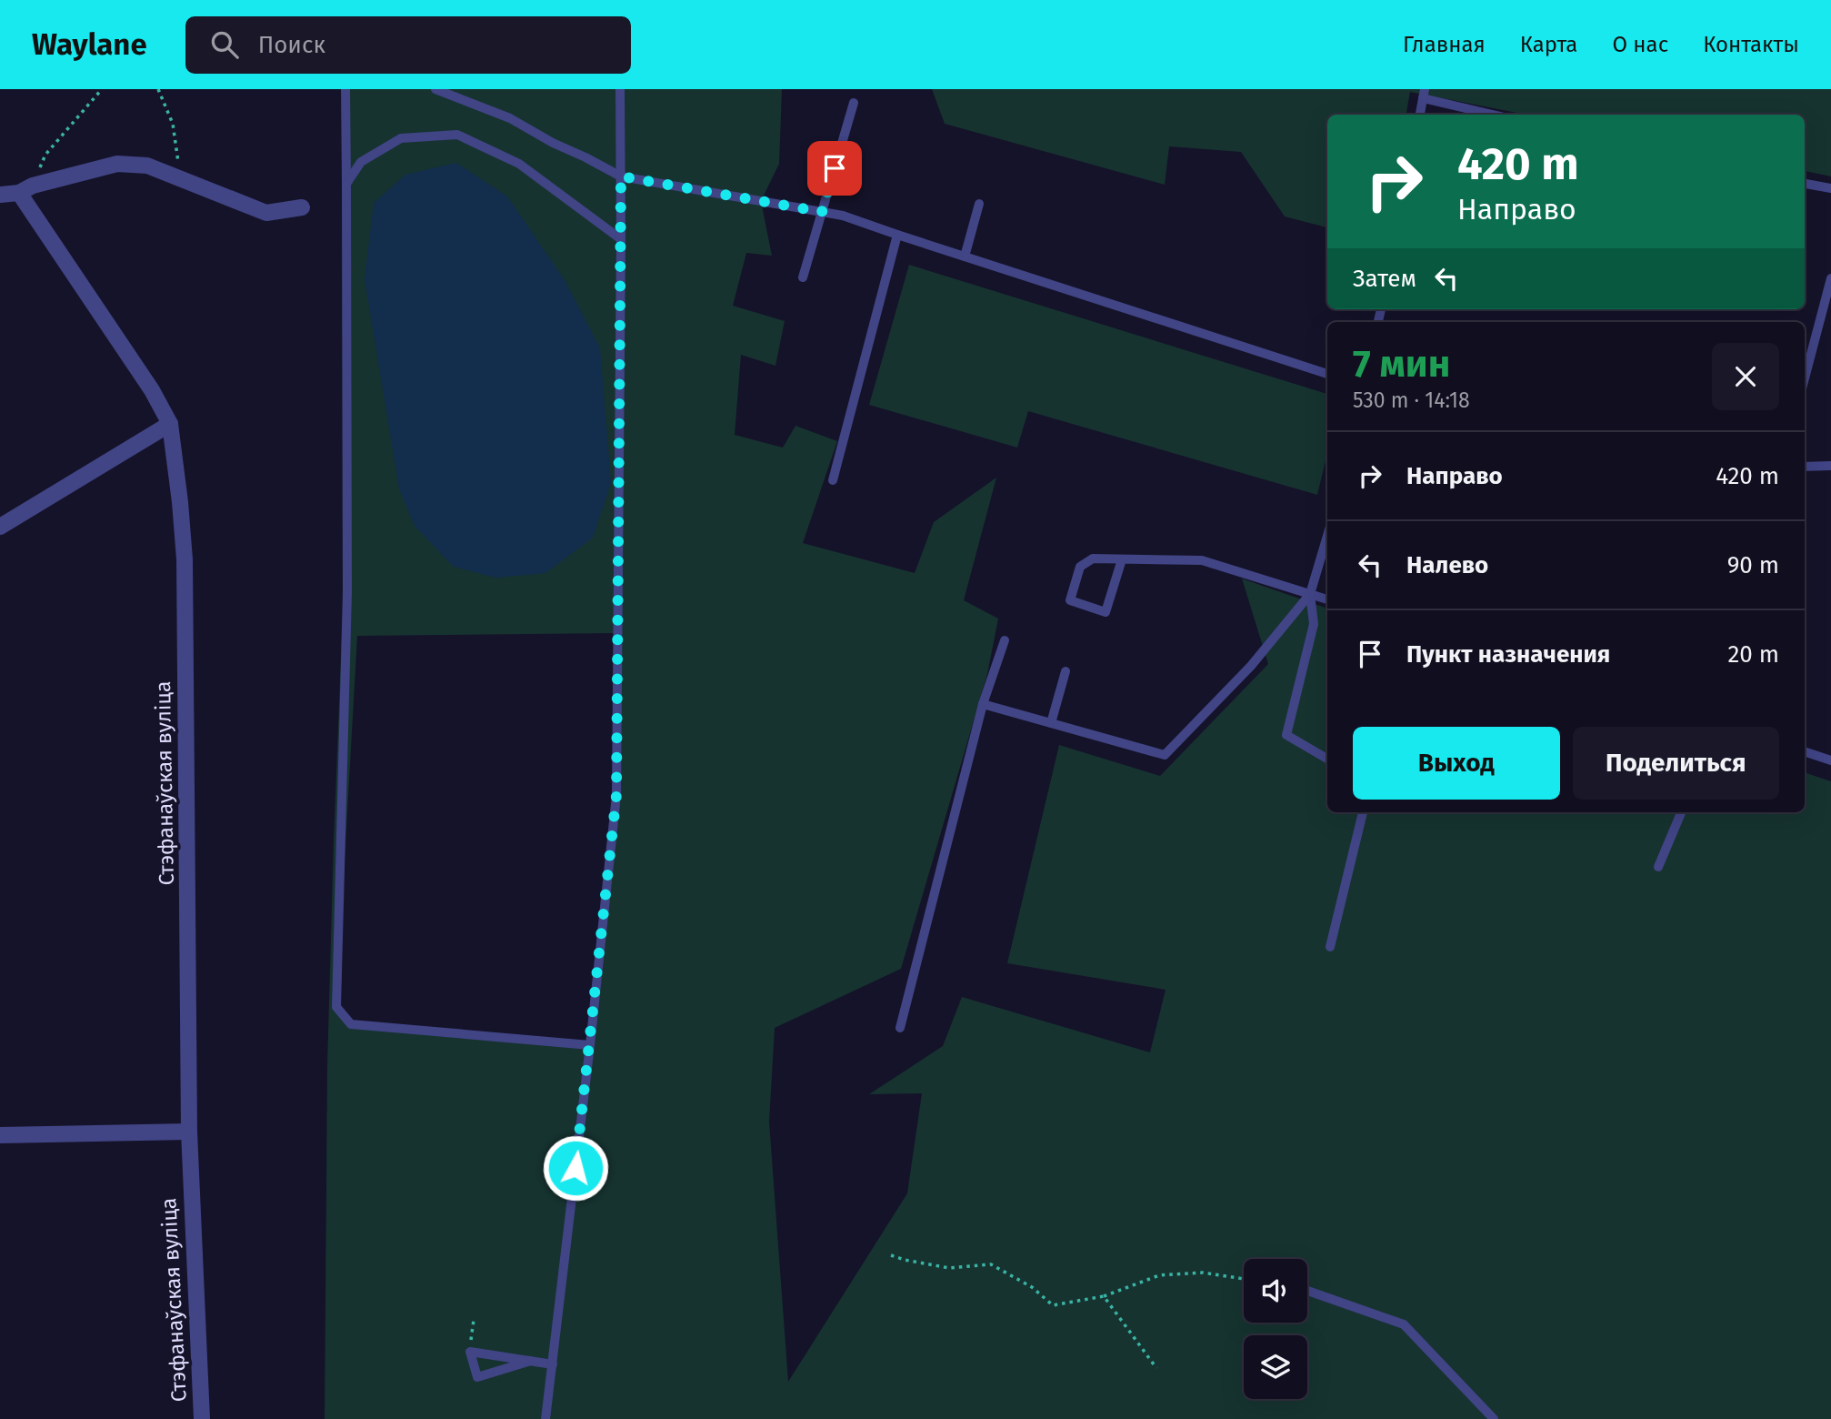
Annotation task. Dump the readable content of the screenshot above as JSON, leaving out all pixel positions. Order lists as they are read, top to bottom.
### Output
{
  "streets": {
    "street": ["Стэфанаўская вуліца"]
  },
  "page": {
    "header": "Waylane",
    "search": "Поиск",
    "nav": [
      "Главная",
      "Карта",
      "О нас",
      "Контакты"
    ],
    "turn": ["420 m", "Направо"],
    "then": "Затем",
    "heading": ["7 мин", "530 m · 14:18"],
    "list": [
      {
        "name": "Направо",
        "value": "420 m"
      },
      {
        "name": "Налево",
        "value": "90 m"
      },
      {
        "name": "Пункт назначения",
        "value": "20 m"
      }
    ],
    "buttons": ["Выход", "Поделиться"]
  }
}
